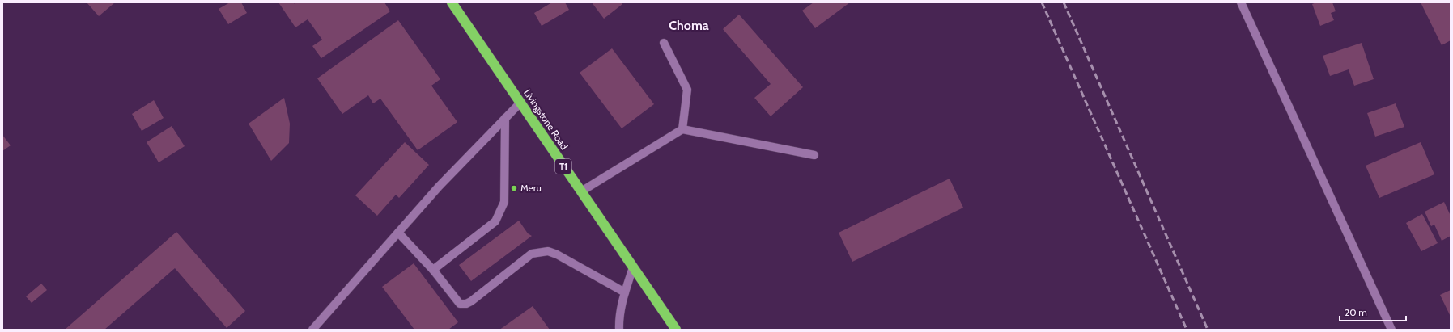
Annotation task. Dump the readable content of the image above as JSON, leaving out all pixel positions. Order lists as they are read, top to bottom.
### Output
{
  "streets": {
    "highway": ["Livingstone Road", "T1"]
  },
  "districts": ["Choma"],
  "places": ["Meru"],
  "scale_bar": "20 m"
}
